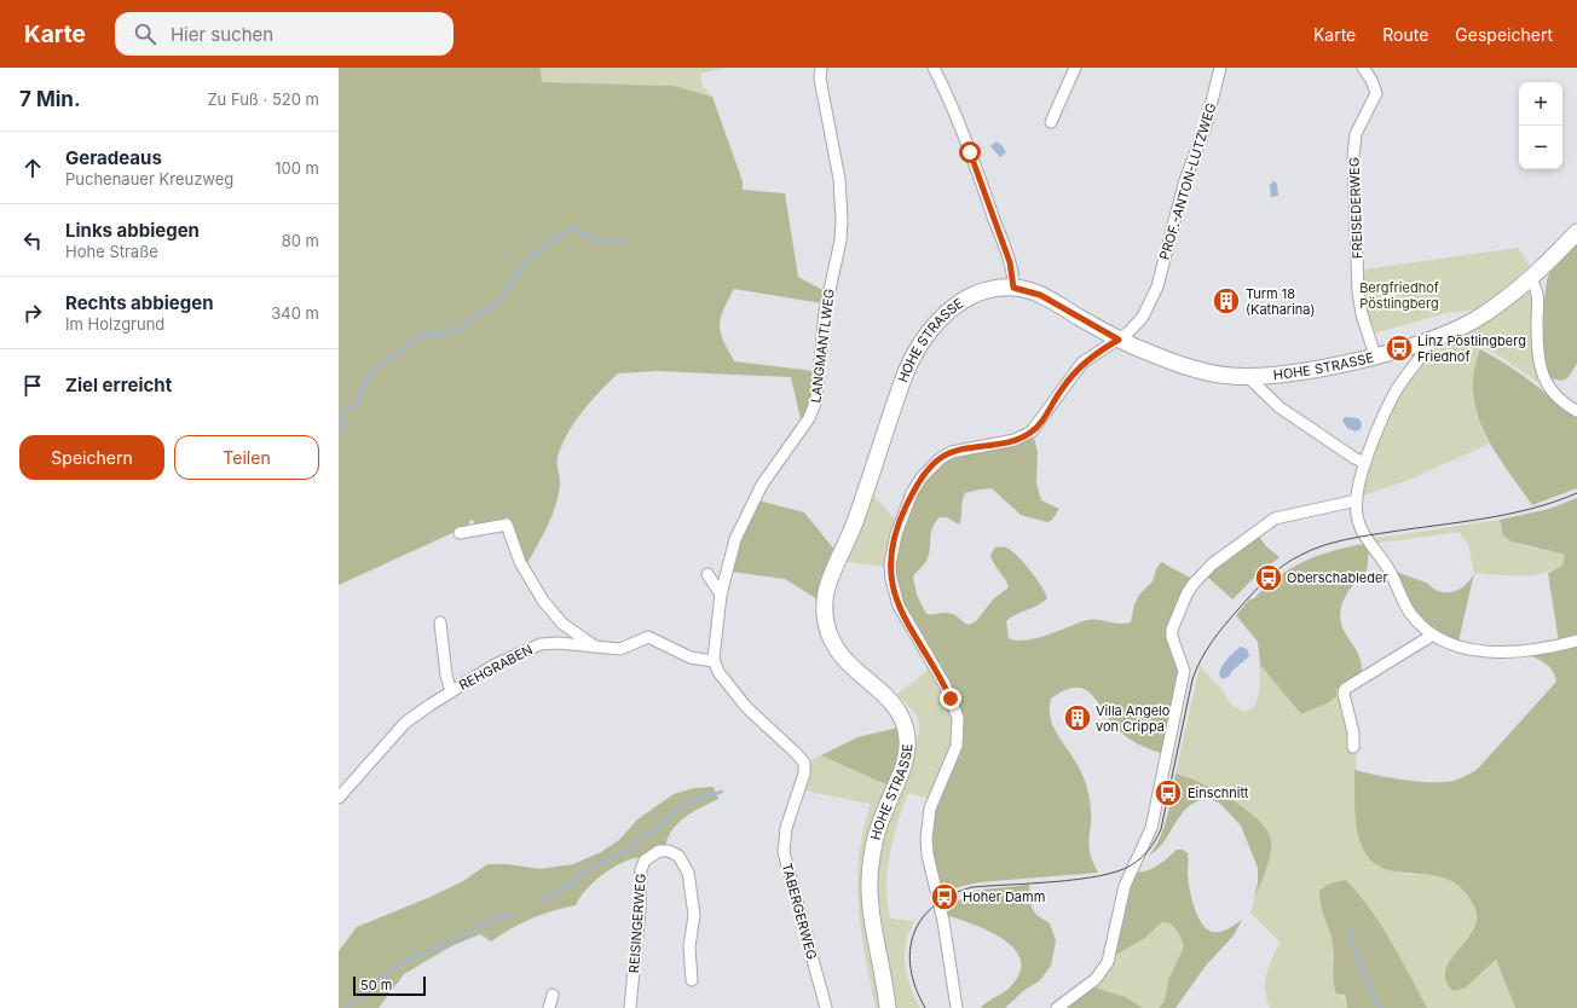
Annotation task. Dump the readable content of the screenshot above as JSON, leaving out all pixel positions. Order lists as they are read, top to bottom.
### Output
{
  "streets": {
    "main road": ["HOHE STRASSE"],
    "street": [
      "PROF.-ANTON-LUTZWEG",
      "FREISEDERWEG",
      "LANGMANTLWEG",
      "REHGRABEN",
      "TABERGERWEG",
      "REISINGERWEG"
    ]
  },
  "crossings": [
    ["PROF.-ANTON-LUTZWEG", "HOHE STRASSE"],
    ["FREISEDERWEG", "HOHE STRASSE"],
    ["REHGRABEN", "TABERGERWEG"]
  ],
  "parks": ["Bergfriedhof Pöstlingberg"],
  "places": {
    "building": ["Turm 18 (Katharina)", "Villa Angelo von Crippa"],
    "bus stop": [
      "Linz Pöstlingberg Friedhof",
      "Oberschableder",
      "Einschnitt",
      "Hoher Damm"
    ]
  },
  "scale_bar": "50 m",
  "page": {
    "header": "Karte",
    "search": "Hier suchen",
    "nav": ["Karte", "Route", "Gespeichert"],
    "heading": ["7 Min.", "Zu Fuß · 520 m"],
    "map_buttons": ["+", "−"],
    "list": [
      ["Geradeaus", "Puchenauer Kreuzweg", "100 m"],
      ["Links abbiegen", "Hohe Straße", "80 m"],
      ["Rechts abbiegen", "Im Holzgrund", "340 m"],
      "Ziel erreicht"
    ],
    "buttons": ["Speichern", "Teilen"],
    "scale": "50 m"
  }
}
